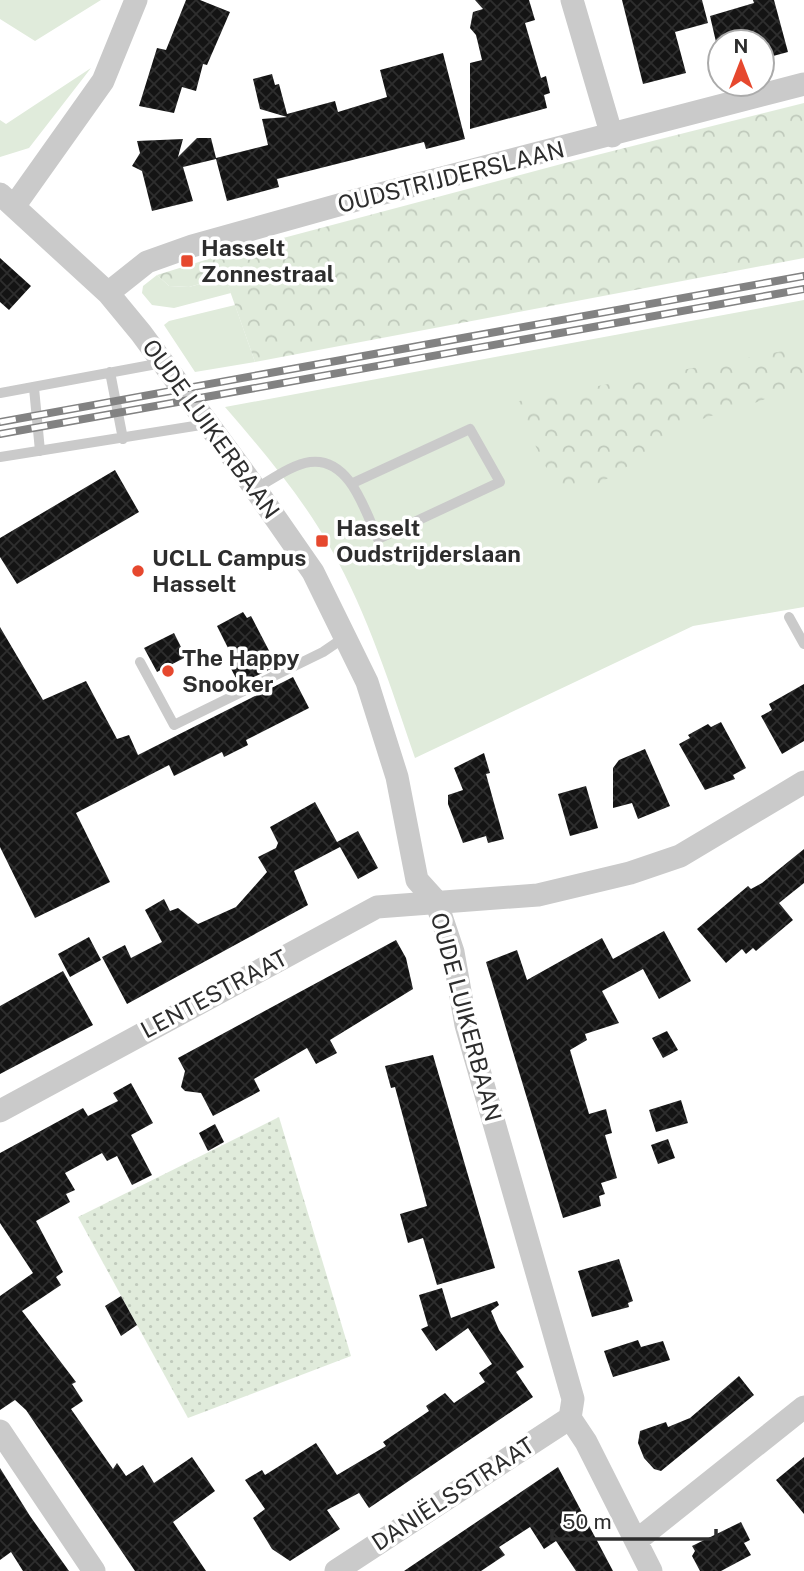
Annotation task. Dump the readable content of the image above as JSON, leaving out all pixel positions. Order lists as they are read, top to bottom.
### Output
{
  "streets": {
    "street": [
      "OUDSTRIJDERSLAAN",
      "OUDE LUIKERBAAN",
      "LENTESTRAAT",
      "DANIËLSSTRAAT"
    ]
  },
  "crossings": [
    ["OUDSTRIJDERSLAAN", "OUDE LUIKERBAAN"],
    ["OUDE LUIKERBAAN", "LENTESTRAAT"],
    ["OUDE LUIKERBAAN", "DANIËLSSTRAAT"]
  ],
  "places": {
    "transit": ["Hasselt Zonnestraal", "Hasselt Oudstrijderslaan"],
    "other": ["UCLL Campus Hasselt", "The Happy Snooker"]
  },
  "scale_bar": "50 m",
  "north": "top"
}
